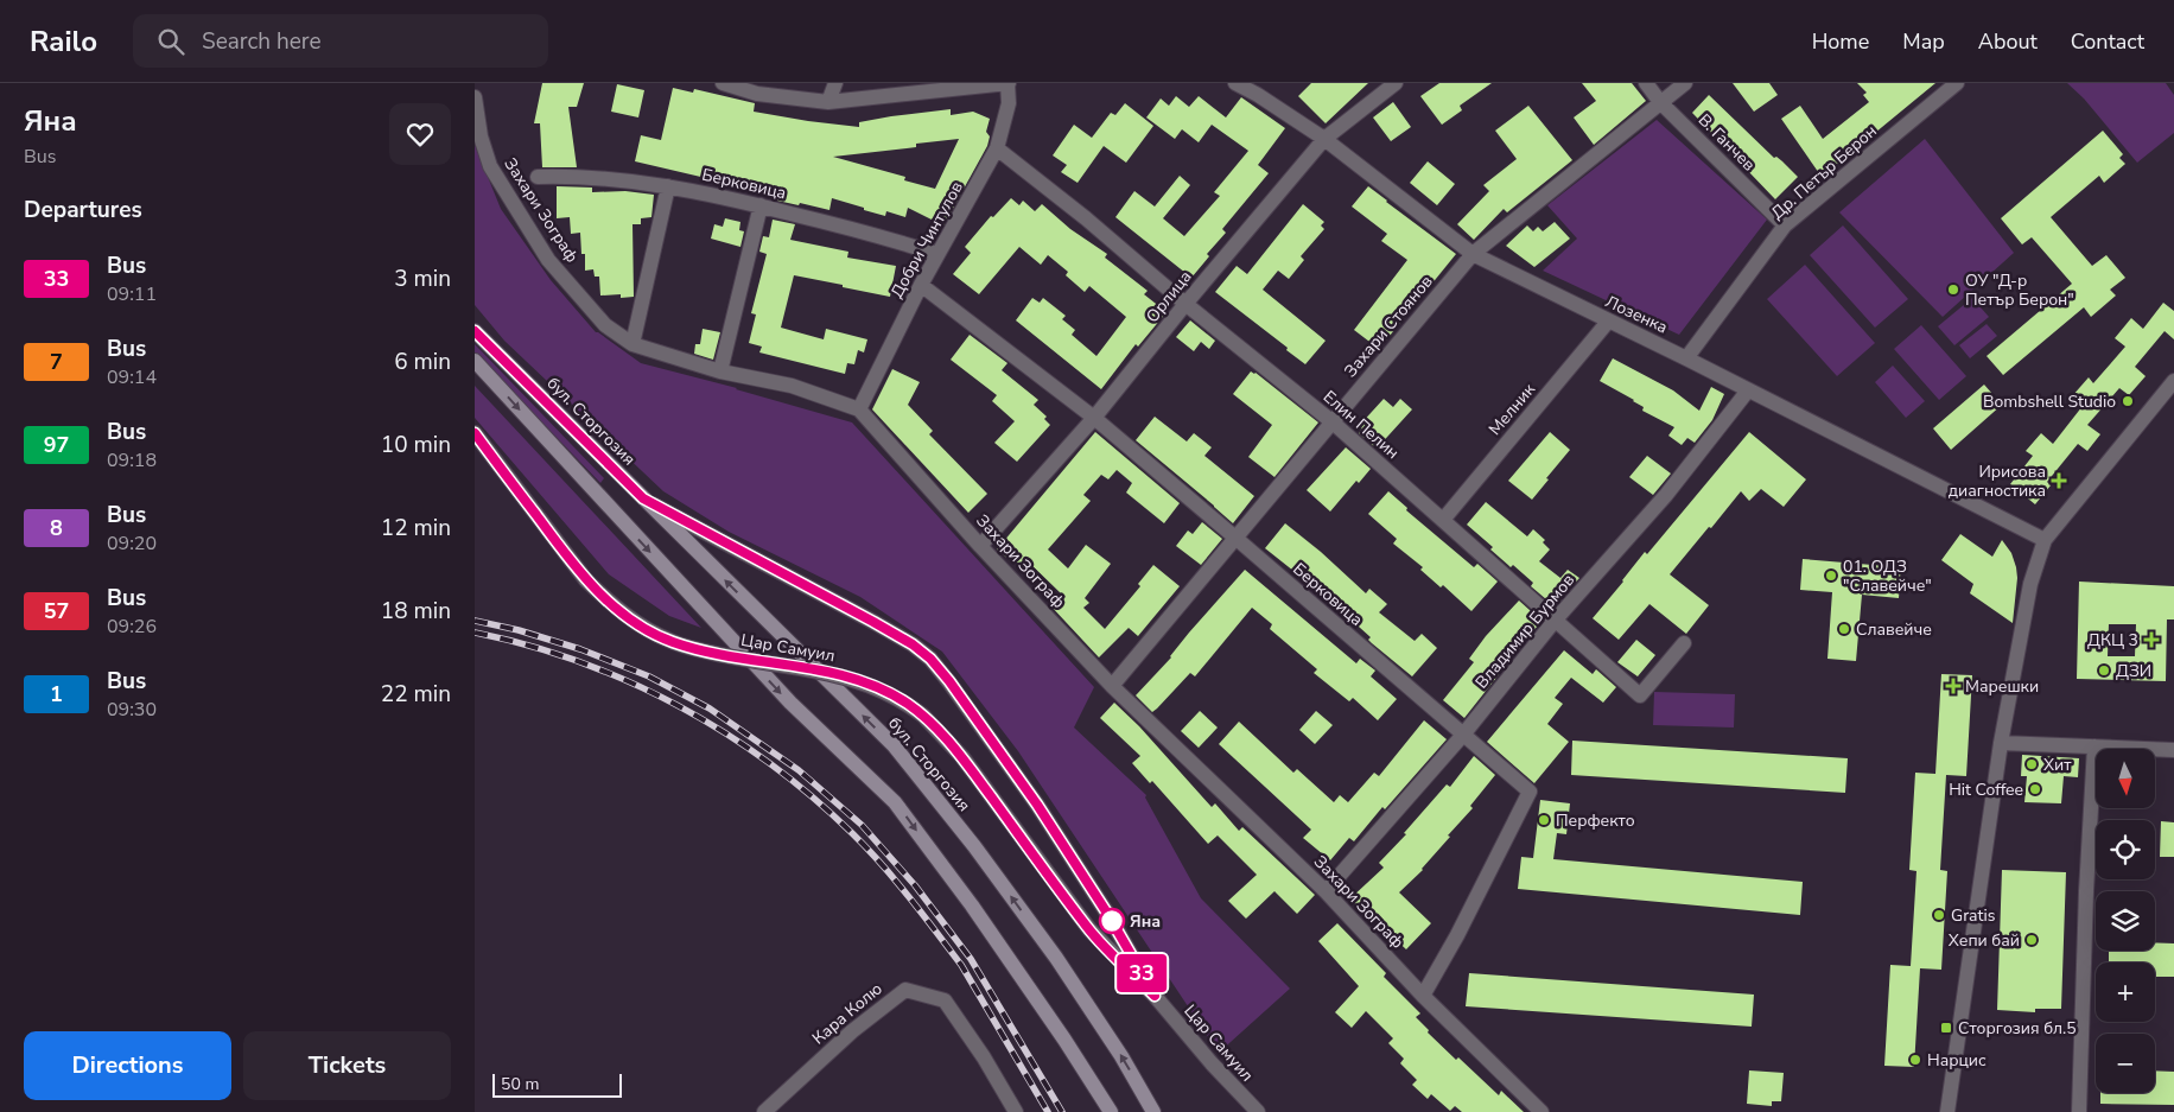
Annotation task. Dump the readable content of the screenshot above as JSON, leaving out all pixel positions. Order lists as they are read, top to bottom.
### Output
{
  "streets": {
    "main road": ["бул. Сторгозия"],
    "street": [
      "В. Ганчев",
      "Др. Петър Берон",
      "Берковица",
      "Захари Зограф",
      "Добри Чинтулов",
      "Орлица",
      "Лозенка",
      "Захари Стоянов",
      "Мелник",
      "Елин Пелин",
      "Владимир Бурмов",
      "Цар Самуил",
      "Кара Колю"
    ]
  },
  "crossings": [
    ["В. Ганчев", "Др. Петър Берон"],
    ["В. Ганчев", "Захари Стоянов"],
    ["Др. Петър Берон", "Лозенка"],
    ["Берковица", "Захари Зограф"],
    ["Берковица", "Добри Чинтулов"],
    ["Берковица", "Орлица"],
    ["Берковица", "Захари Стоянов"],
    ["Берковица", "Владимир Бурмов"],
    ["Захари Зограф", "Добри Чинтулов"],
    ["Захари Зограф", "Орлица"],
    ["Захари Зограф", "Захари Стоянов"],
    ["Захари Зограф", "Владимир Бурмов"],
    ["Добри Чинтулов", "Елин Пелин"],
    ["Орлица", "Лозенка"],
    ["Орлица", "Елин Пелин"],
    ["Лозенка", "Захари Стоянов"],
    ["Лозенка", "Мелник"],
    ["Лозенка", "Владимир Бурмов"],
    ["Захари Стоянов", "Елин Пелин"],
    ["Мелник", "Елин Пелин"],
    ["бул. Сторгозия", "Цар Самуил"],
    ["Елин Пелин", "Владимир Бурмов"]
  ],
  "places": {
    "other": [
      "ОУ \"Д-р Петър Берон\"",
      "Bombshell Studio",
      "01. ОДЗ \"Славейче\"",
      "Славейче",
      "ДЗИ",
      "Хит",
      "Hit Coffee",
      "Перфекто",
      "Gratis",
      "Яна",
      "Хепи бай",
      "Нарцис"
    ],
    "health": ["Ирисова диагностика", "ДКЦ 3", "Марешки"],
    "transit": ["Сторгозия бл.5"]
  },
  "lines": ["bus line 33"],
  "scale_bar": "50 m",
  "north": "bottom",
  "page": {
    "header": "Railo",
    "search": "Search here",
    "nav": [
      "Home",
      "Map",
      "About",
      "Contact"
    ],
    "heading": [
      ["Яна", "Bus"],
      "Departures"
    ],
    "on_map": "33",
    "list": [
      {
        "mark": "33",
        "name": "Bus",
        "note": "09:11",
        "value": "3 min"
      },
      {
        "mark": "7",
        "name": "Bus",
        "note": "09:14",
        "value": "6 min"
      },
      {
        "mark": "97",
        "name": "Bus",
        "note": "09:18",
        "value": "10 min"
      },
      {
        "mark": "8",
        "name": "Bus",
        "note": "09:20",
        "value": "12 min"
      },
      {
        "mark": "57",
        "name": "Bus",
        "note": "09:26",
        "value": "18 min"
      },
      {
        "mark": "1",
        "name": "Bus",
        "note": "09:30",
        "value": "22 min"
      }
    ],
    "map_buttons": ["+", "−"],
    "buttons": ["Directions", "Tickets"],
    "scale": "50 m"
  }
}
